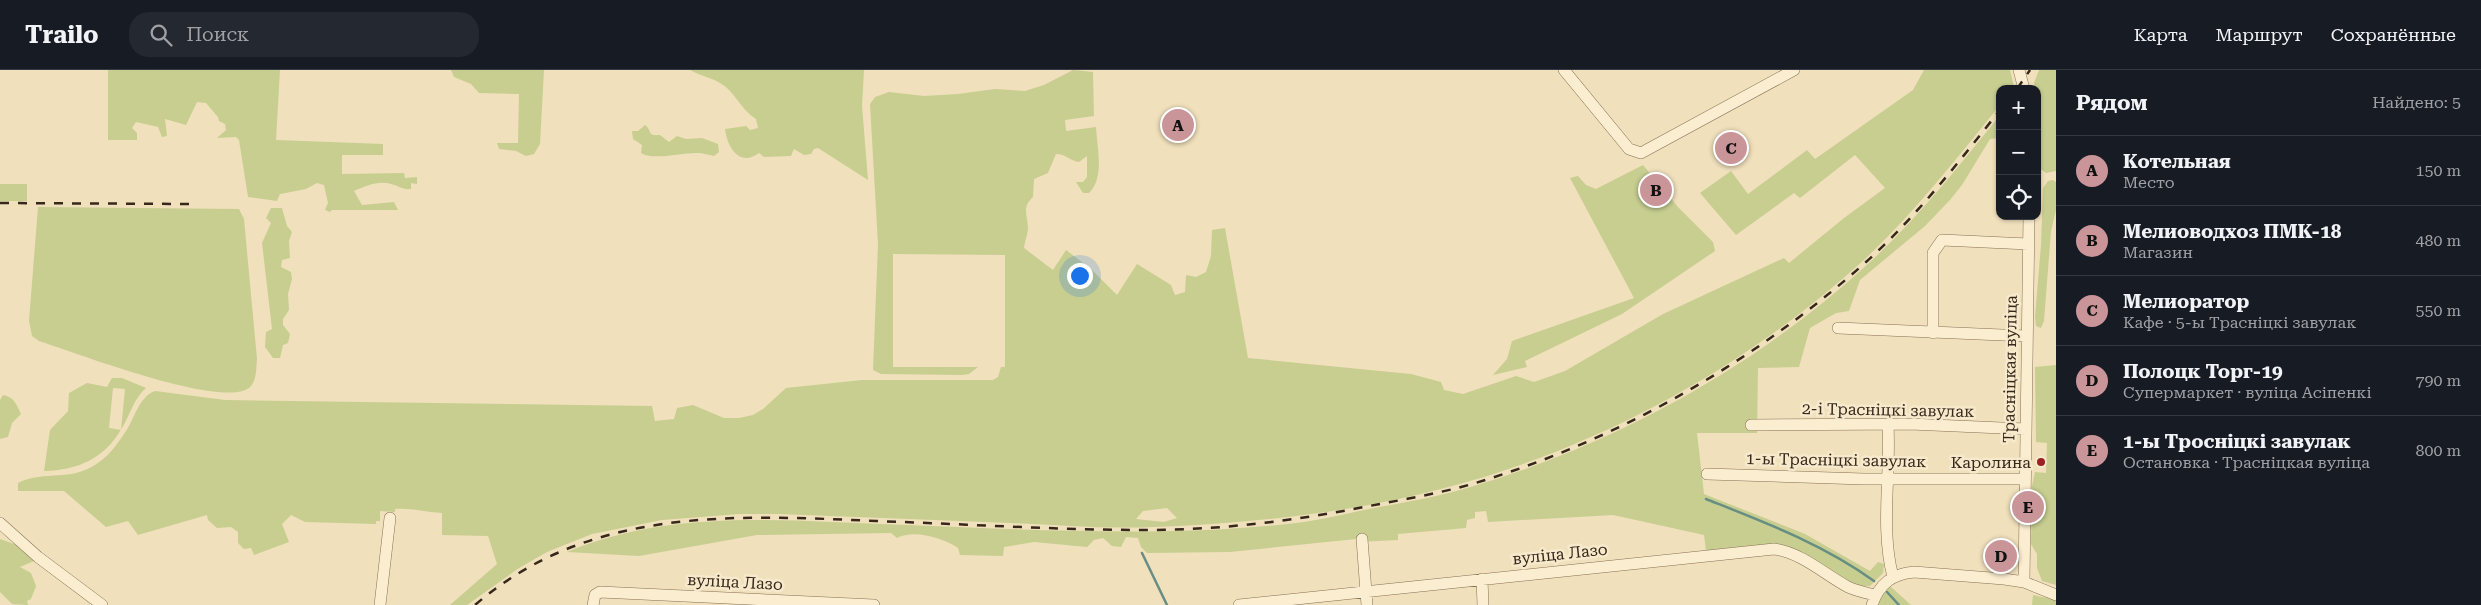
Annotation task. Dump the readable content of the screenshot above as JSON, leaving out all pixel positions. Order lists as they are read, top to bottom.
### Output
{
  "streets": {
    "street": [
      "Трасніцкая вуліца",
      "2-і Трасніцкі завулак",
      "1-ы Трасніцкі завулак",
      "вуліца Лазо"
    ]
  },
  "crossings": [
    ["Трасніцкая вуліца", "2-і Трасніцкі завулак"],
    ["Трасніцкая вуліца", "1-ы Трасніцкі завулак"]
  ],
  "places": ["Каролина"],
  "page": {
    "header": "Trailo",
    "search": "Поиск",
    "nav": ["Карта", "Маршрут", "Сохранённые"],
    "heading": ["Рядом", "Найдено: 5"],
    "map_buttons": ["+", "−"],
    "pins": [
      "A",
      "C",
      "B",
      "E",
      "D"
    ],
    "list": [
      {
        "mark": "A",
        "name": "Котельная",
        "note": "Место",
        "value": "150 m"
      },
      {
        "mark": "B",
        "name": "Мелиоводхоз ПМК-18",
        "note": "Магазин",
        "value": "480 m"
      },
      {
        "mark": "C",
        "name": "Мелиоратор",
        "note": "Кафе · 5-ы Трасніцкі завулак",
        "value": "550 m"
      },
      {
        "mark": "D",
        "name": "Полоцк Торг-19",
        "note": "Супермаркет · вуліца Асіпенкі",
        "value": "790 m"
      },
      {
        "mark": "E",
        "name": "1-ы Тросніцкі завулак",
        "note": "Остановка · Трасніцкая вуліца",
        "value": "800 m"
      }
    ]
  }
}
